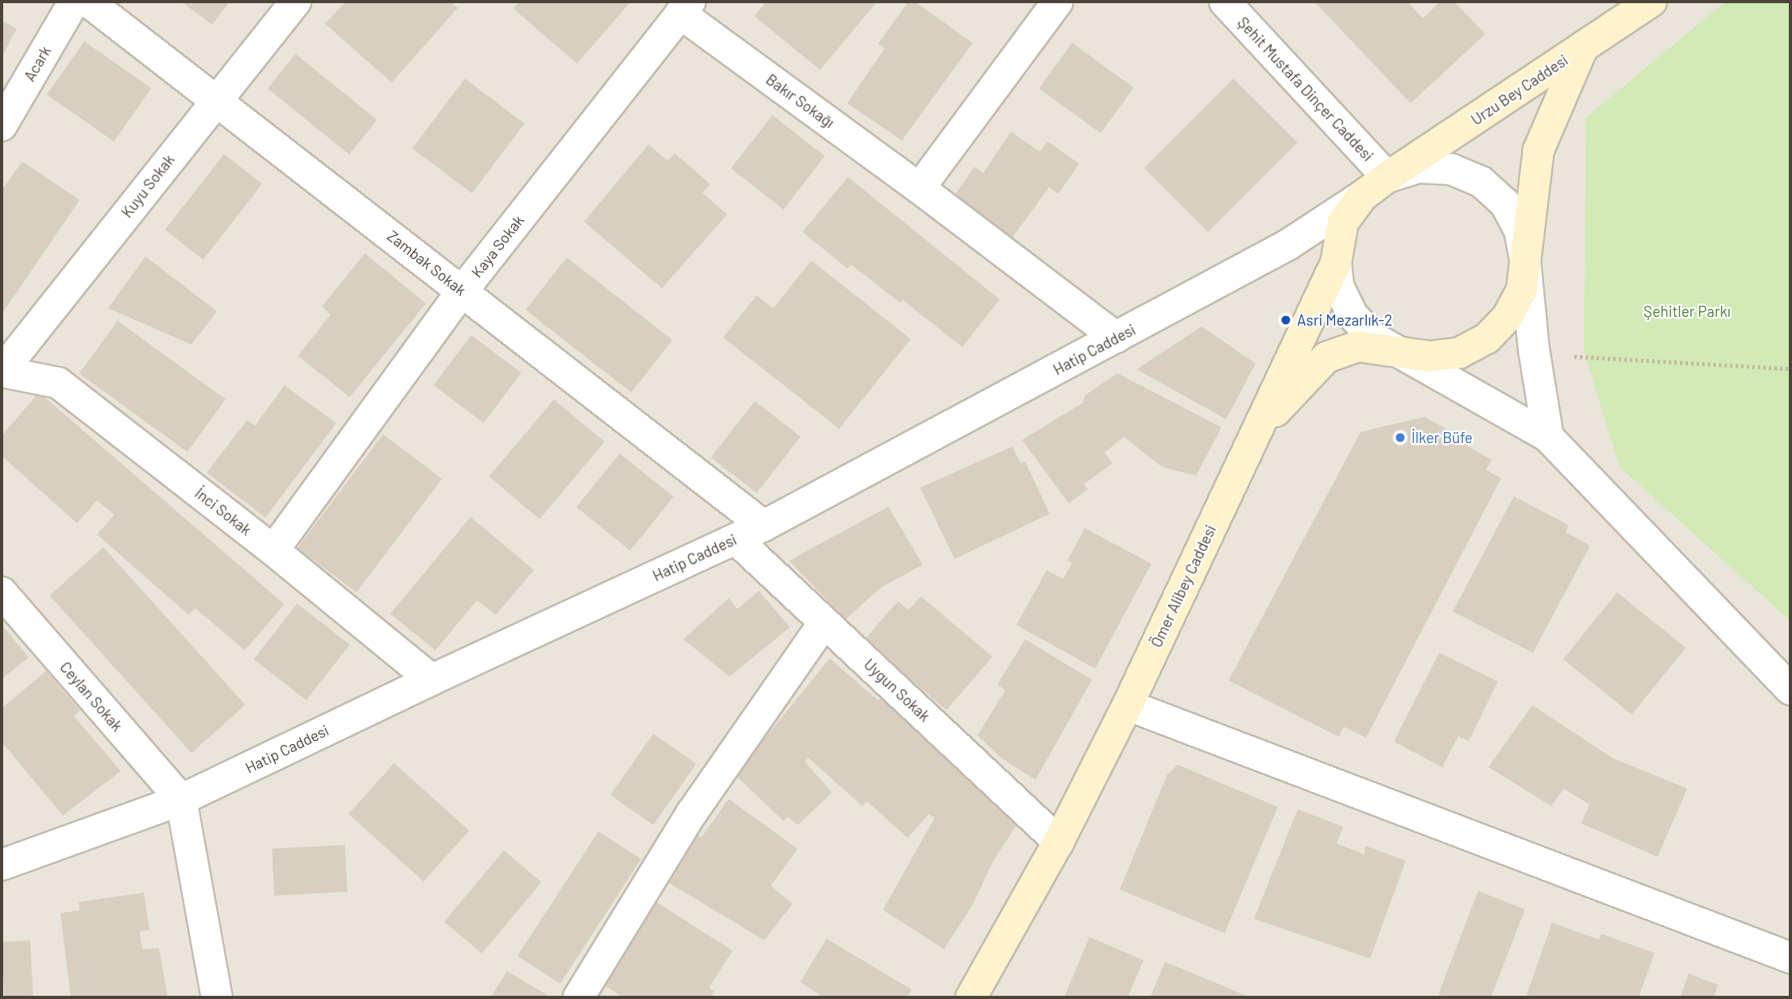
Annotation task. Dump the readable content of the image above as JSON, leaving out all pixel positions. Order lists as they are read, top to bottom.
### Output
{
  "streets": {
    "main road": ["Urzu Bey Caddesi", "Ömer Alibey Caddesi"],
    "street": [
      "Acark",
      "Şehit Mustafa Dinçer Caddesi",
      "Bakır Sokağı",
      "Kuyu Sokak",
      "Kaya Sokak",
      "Zambak Sokak",
      "Hatip Caddesi",
      "İnci Sokak",
      "Uygun Sokak",
      "Ceylan Sokak"
    ]
  },
  "crossings": [
    ["Şehit Mustafa Dinçer Caddesi", "Urzu Bey Caddesi"],
    ["Şehit Mustafa Dinçer Caddesi", "Hatip Caddesi"],
    ["Şehit Mustafa Dinçer Caddesi", "Ömer Alibey Caddesi"],
    ["Urzu Bey Caddesi", "Hatip Caddesi"],
    ["Urzu Bey Caddesi", "Ömer Alibey Caddesi"],
    ["Bakır Sokağı", "Kaya Sokak"],
    ["Bakır Sokağı", "Hatip Caddesi"],
    ["Kuyu Sokak", "Zambak Sokak"],
    ["Kuyu Sokak", "İnci Sokak"],
    ["Kaya Sokak", "Zambak Sokak"],
    ["Kaya Sokak", "İnci Sokak"],
    ["Zambak Sokak", "Hatip Caddesi"],
    ["Hatip Caddesi", "İnci Sokak"],
    ["Hatip Caddesi", "Ömer Alibey Caddesi"],
    ["Hatip Caddesi", "Uygun Sokak"],
    ["Hatip Caddesi", "Ceylan Sokak"],
    ["Ömer Alibey Caddesi", "Uygun Sokak"]
  ],
  "parks": ["Şehitler Parkı"],
  "places": ["Asri Mezarlık-2", "İlker Büfe"]
}
